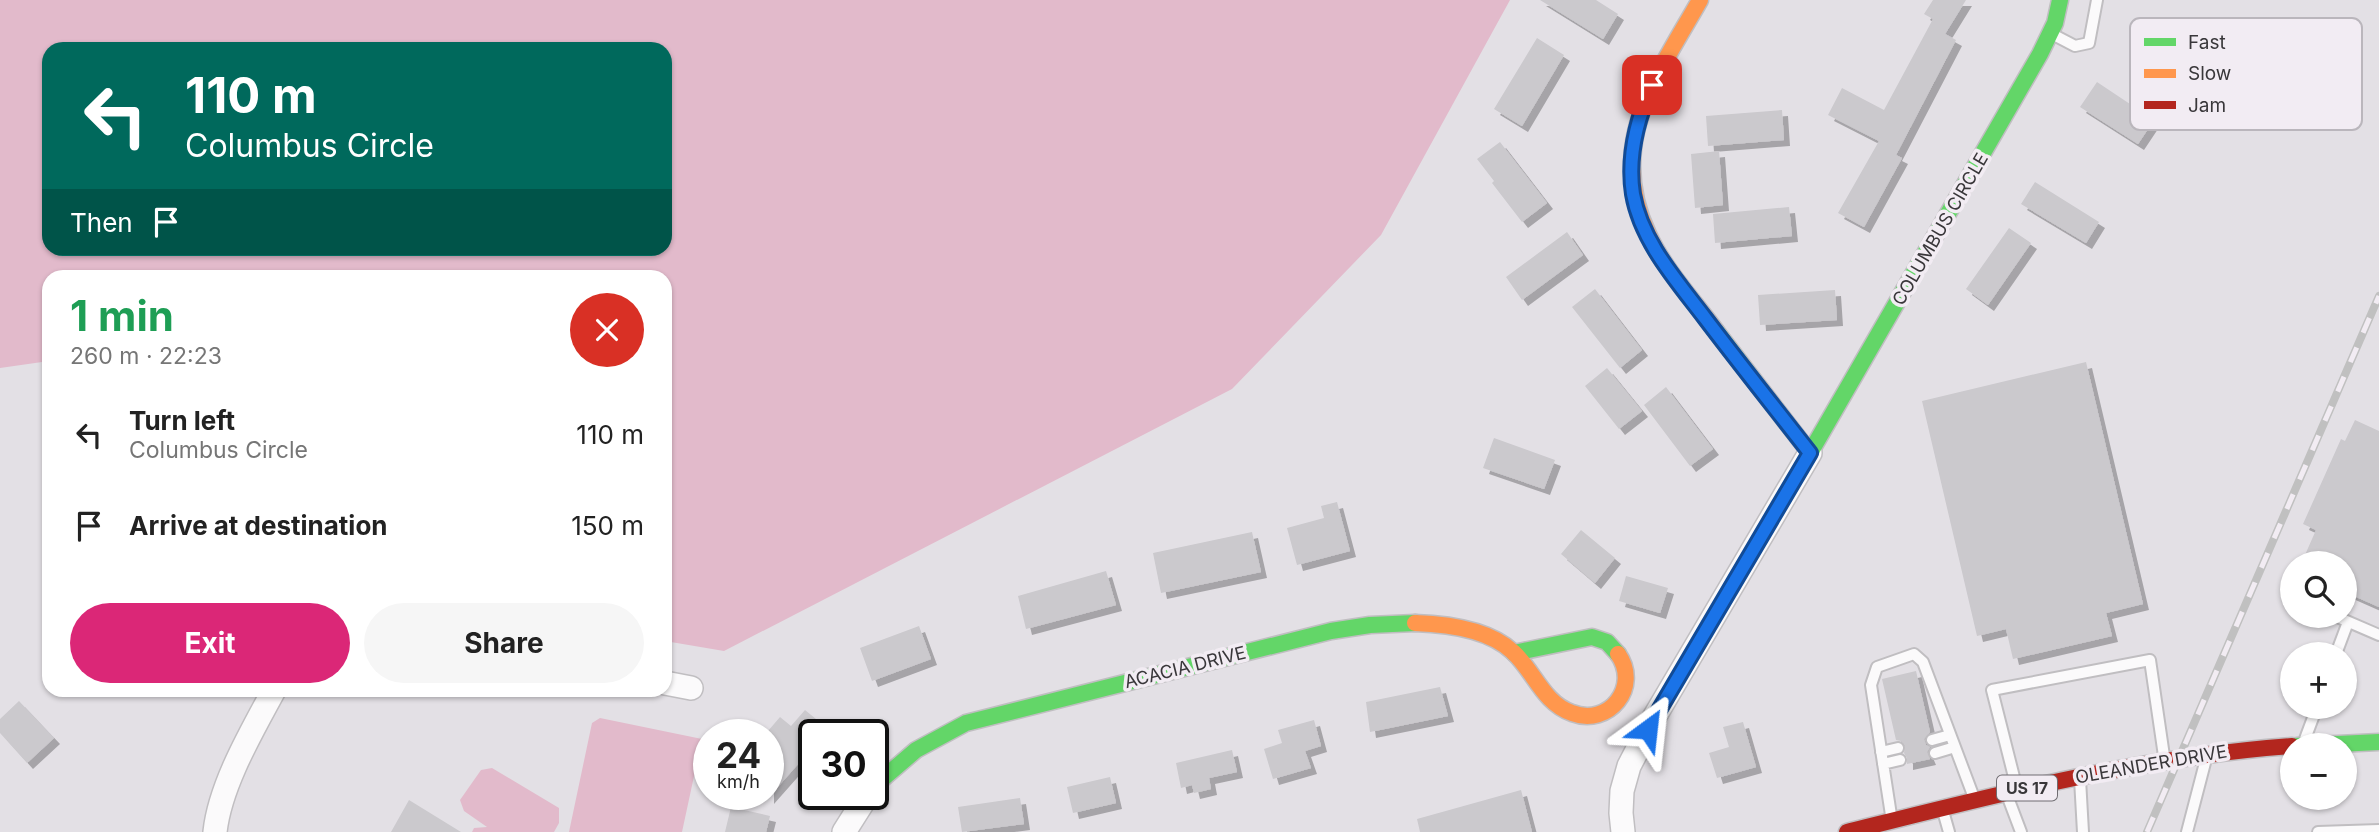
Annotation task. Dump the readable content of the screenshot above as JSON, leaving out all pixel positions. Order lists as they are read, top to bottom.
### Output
{
  "streets": {
    "street": [
      "COLUMBUS CIRCLE",
      "ACACIA DRIVE",
      "OLEANDER DRIVE",
      "US 17"
    ]
  },
  "legend": ["Fast", "Slow", "Jam"],
  "page": {
    "turn": ["110 m", "Columbus Circle"],
    "then": "Then",
    "heading": ["1 min", "260 m · 22:23"],
    "list": [
      {
        "name": "Turn left",
        "note": "Columbus Circle",
        "value": "110 m"
      },
      {
        "name": "Arrive at destination",
        "value": "150 m"
      }
    ],
    "map_buttons": ["+", "−"],
    "buttons": ["Exit", "Share"],
    "speed": "24 km/h",
    "limit": "30"
  }
}
